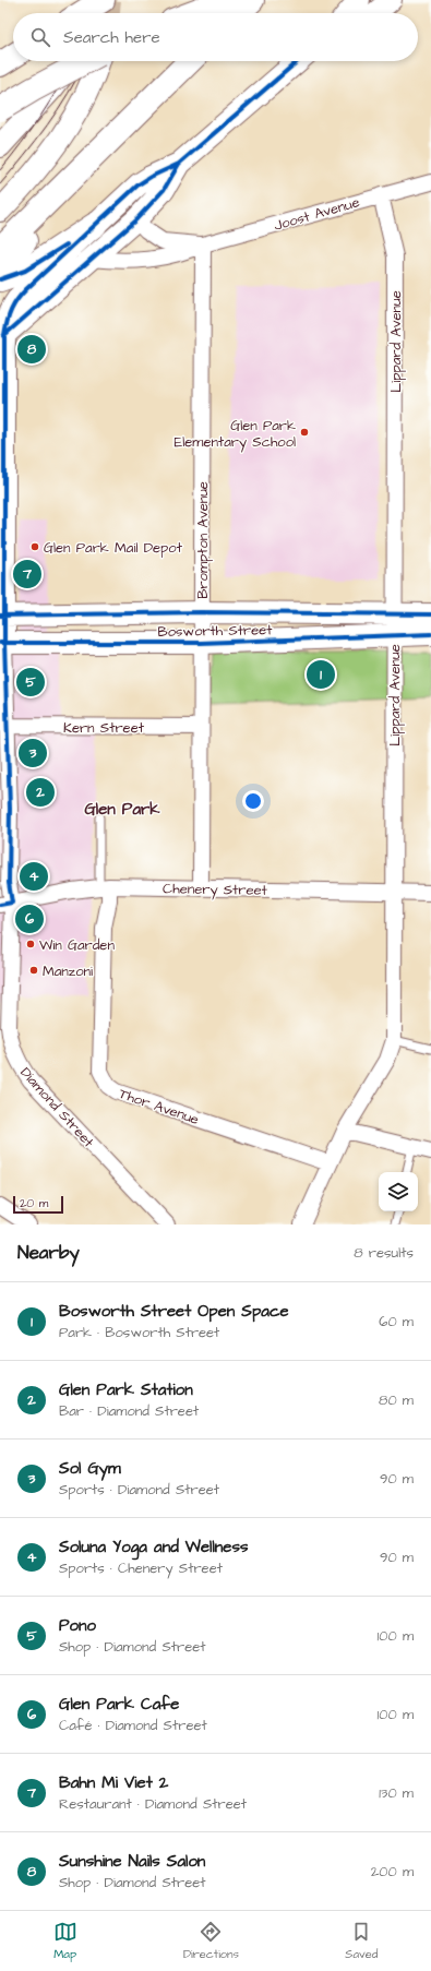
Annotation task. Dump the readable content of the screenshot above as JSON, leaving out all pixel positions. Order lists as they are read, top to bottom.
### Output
{
  "streets": {
    "main road": ["Bosworth Street", "Diamond Street"],
    "street": [
      "Joost Avenue",
      "Lippard Avenue",
      "Brompton Avenue",
      "Kern Street",
      "Chenery Street",
      "Thor Avenue"
    ]
  },
  "crossings": [
    ["Joost Avenue", "Lippard Avenue"],
    ["Joost Avenue", "Brompton Avenue"],
    ["Lippard Avenue", "Bosworth Street"],
    ["Lippard Avenue", "Chenery Street"],
    ["Lippard Avenue", "Thor Avenue"],
    ["Brompton Avenue", "Bosworth Street"],
    ["Brompton Avenue", "Kern Street"],
    ["Brompton Avenue", "Chenery Street"],
    ["Bosworth Street", "Diamond Street"],
    ["Kern Street", "Diamond Street"],
    ["Chenery Street", "Thor Avenue"],
    ["Chenery Street", "Diamond Street"]
  ],
  "districts": ["Glen Park"],
  "places": [
    "Glen Park Elementary School",
    "Glen Park Mail Depot",
    "Win Garden",
    "Manzoni"
  ],
  "scale_bar": "20 m",
  "page": {
    "search": "Search here",
    "pins": [
      "8",
      "7",
      "1",
      "5",
      "3",
      "2",
      "4",
      "6"
    ],
    "scale": "20 m",
    "heading": ["Nearby", "8 results"],
    "list": [
      {
        "mark": "1",
        "name": "Bosworth Street Open Space",
        "note": "Park · Bosworth Street",
        "value": "60 m"
      },
      {
        "mark": "2",
        "name": "Glen Park Station",
        "note": "Bar · Diamond Street",
        "value": "80 m"
      },
      {
        "mark": "3",
        "name": "Sol Gym",
        "note": "Sports · Diamond Street",
        "value": "90 m"
      },
      {
        "mark": "4",
        "name": "Soluna Yoga and Wellness",
        "note": "Sports · Chenery Street",
        "value": "90 m"
      },
      {
        "mark": "5",
        "name": "Pono",
        "note": "Shop · Diamond Street",
        "value": "100 m"
      },
      {
        "mark": "6",
        "name": "Glen Park Cafe",
        "note": "Café · Diamond Street",
        "value": "100 m"
      },
      {
        "mark": "7",
        "name": "Bahn Mi Viet 2",
        "note": "Restaurant · Diamond Street",
        "value": "130 m"
      },
      {
        "mark": "8",
        "name": "Sunshine Nails Salon",
        "note": "Shop · Diamond Street",
        "value": "200 m"
      }
    ],
    "nav": ["Map", "Directions", "Saved"]
  }
}
